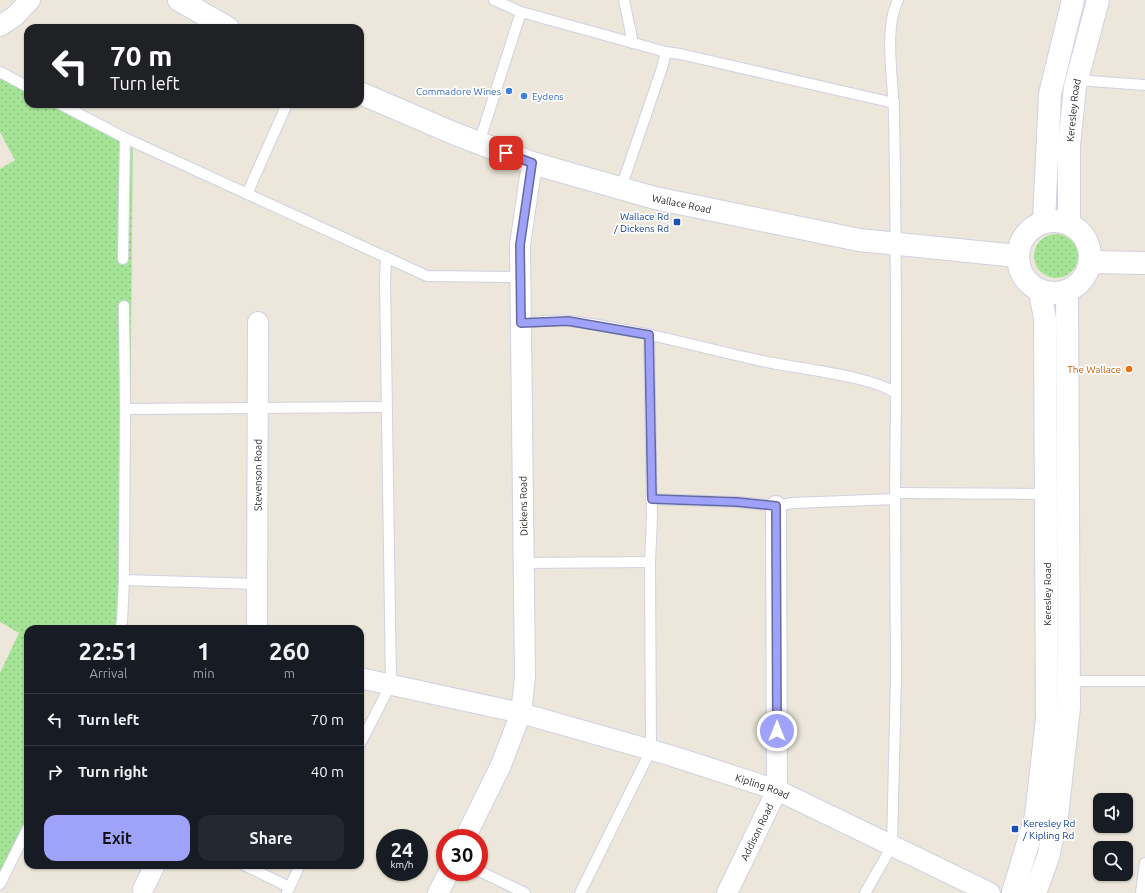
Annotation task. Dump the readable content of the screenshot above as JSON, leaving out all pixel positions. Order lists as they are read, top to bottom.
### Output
{
  "streets": {
    "main road": ["Keresley Road", "Wallace Road"],
    "street": [
      "Stevenson Road",
      "Dickens Road",
      "Kipling Road",
      "Addison Road"
    ]
  },
  "crossings": [
    ["Keresley Road", "Wallace Road"],
    ["Wallace Road", "Dickens Road"],
    ["Dickens Road", "Kipling Road"],
    ["Kipling Road", "Addison Road"]
  ],
  "places": {
    "other": ["Commadore Wines", "Eydens", "The Wallace"],
    "transit": ["Wallace Rd / Dickens Rd", "Keresley Rd / Kipling Rd"]
  },
  "page": {
    "turn": ["70 m", "Turn left"],
    "eta": [
      "22:51",
      "Arrival",
      "1",
      "min",
      "260",
      "m"
    ],
    "list": [
      {
        "name": "Turn left",
        "value": "70 m"
      },
      {
        "name": "Turn right",
        "value": "40 m"
      }
    ],
    "buttons": ["Exit", "Share"],
    "speed": "24 km/h",
    "limit": "30"
  }
}
